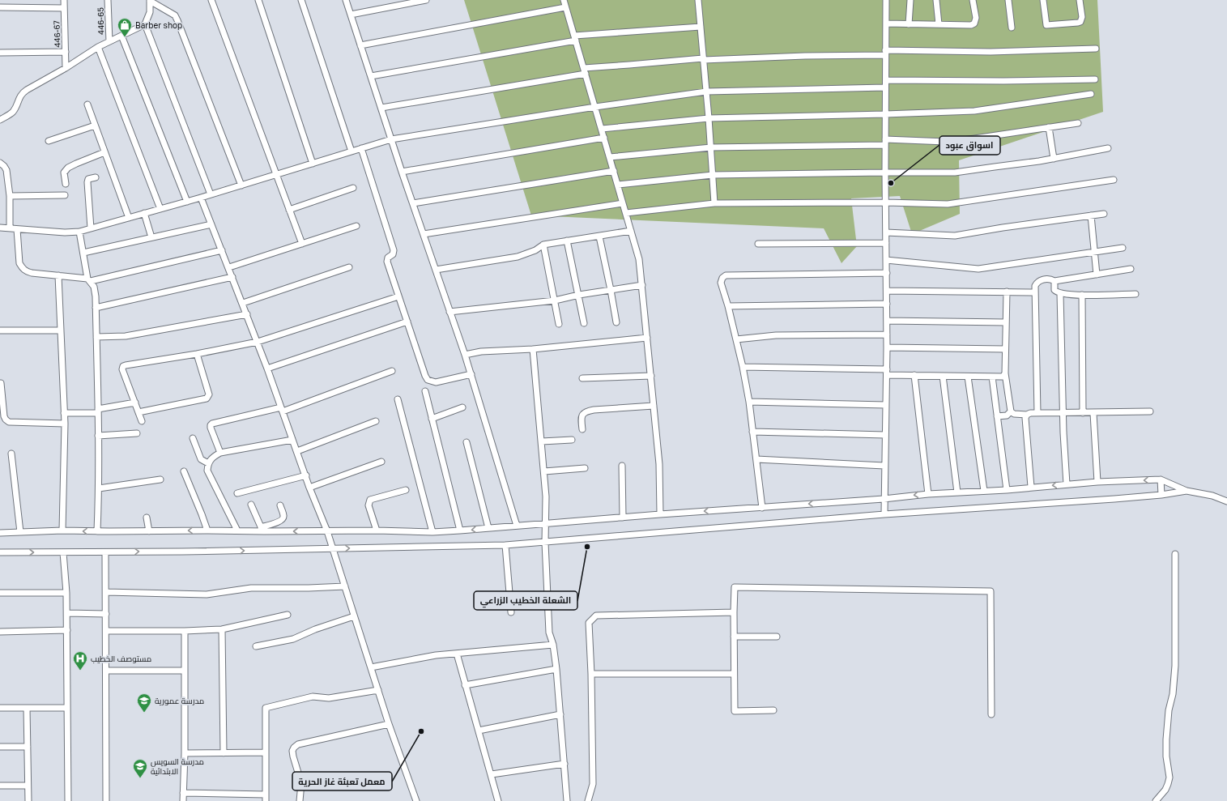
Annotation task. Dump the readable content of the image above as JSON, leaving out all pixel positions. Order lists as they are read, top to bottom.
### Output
{
  "streets": {
    "street": ["446-65", "446-67"]
  },
  "places": {
    "shop": ["Barber shop"],
    "other": ["اسواق عبود", "الشعلة الخطيب الزراعي", "معمل تعبئة غاز الحرية"],
    "hospital": ["مستوصف الخطيب"],
    "school or university": ["مدرسة عمورية", "مدرسة السويس الابتدائية"]
  }
}
